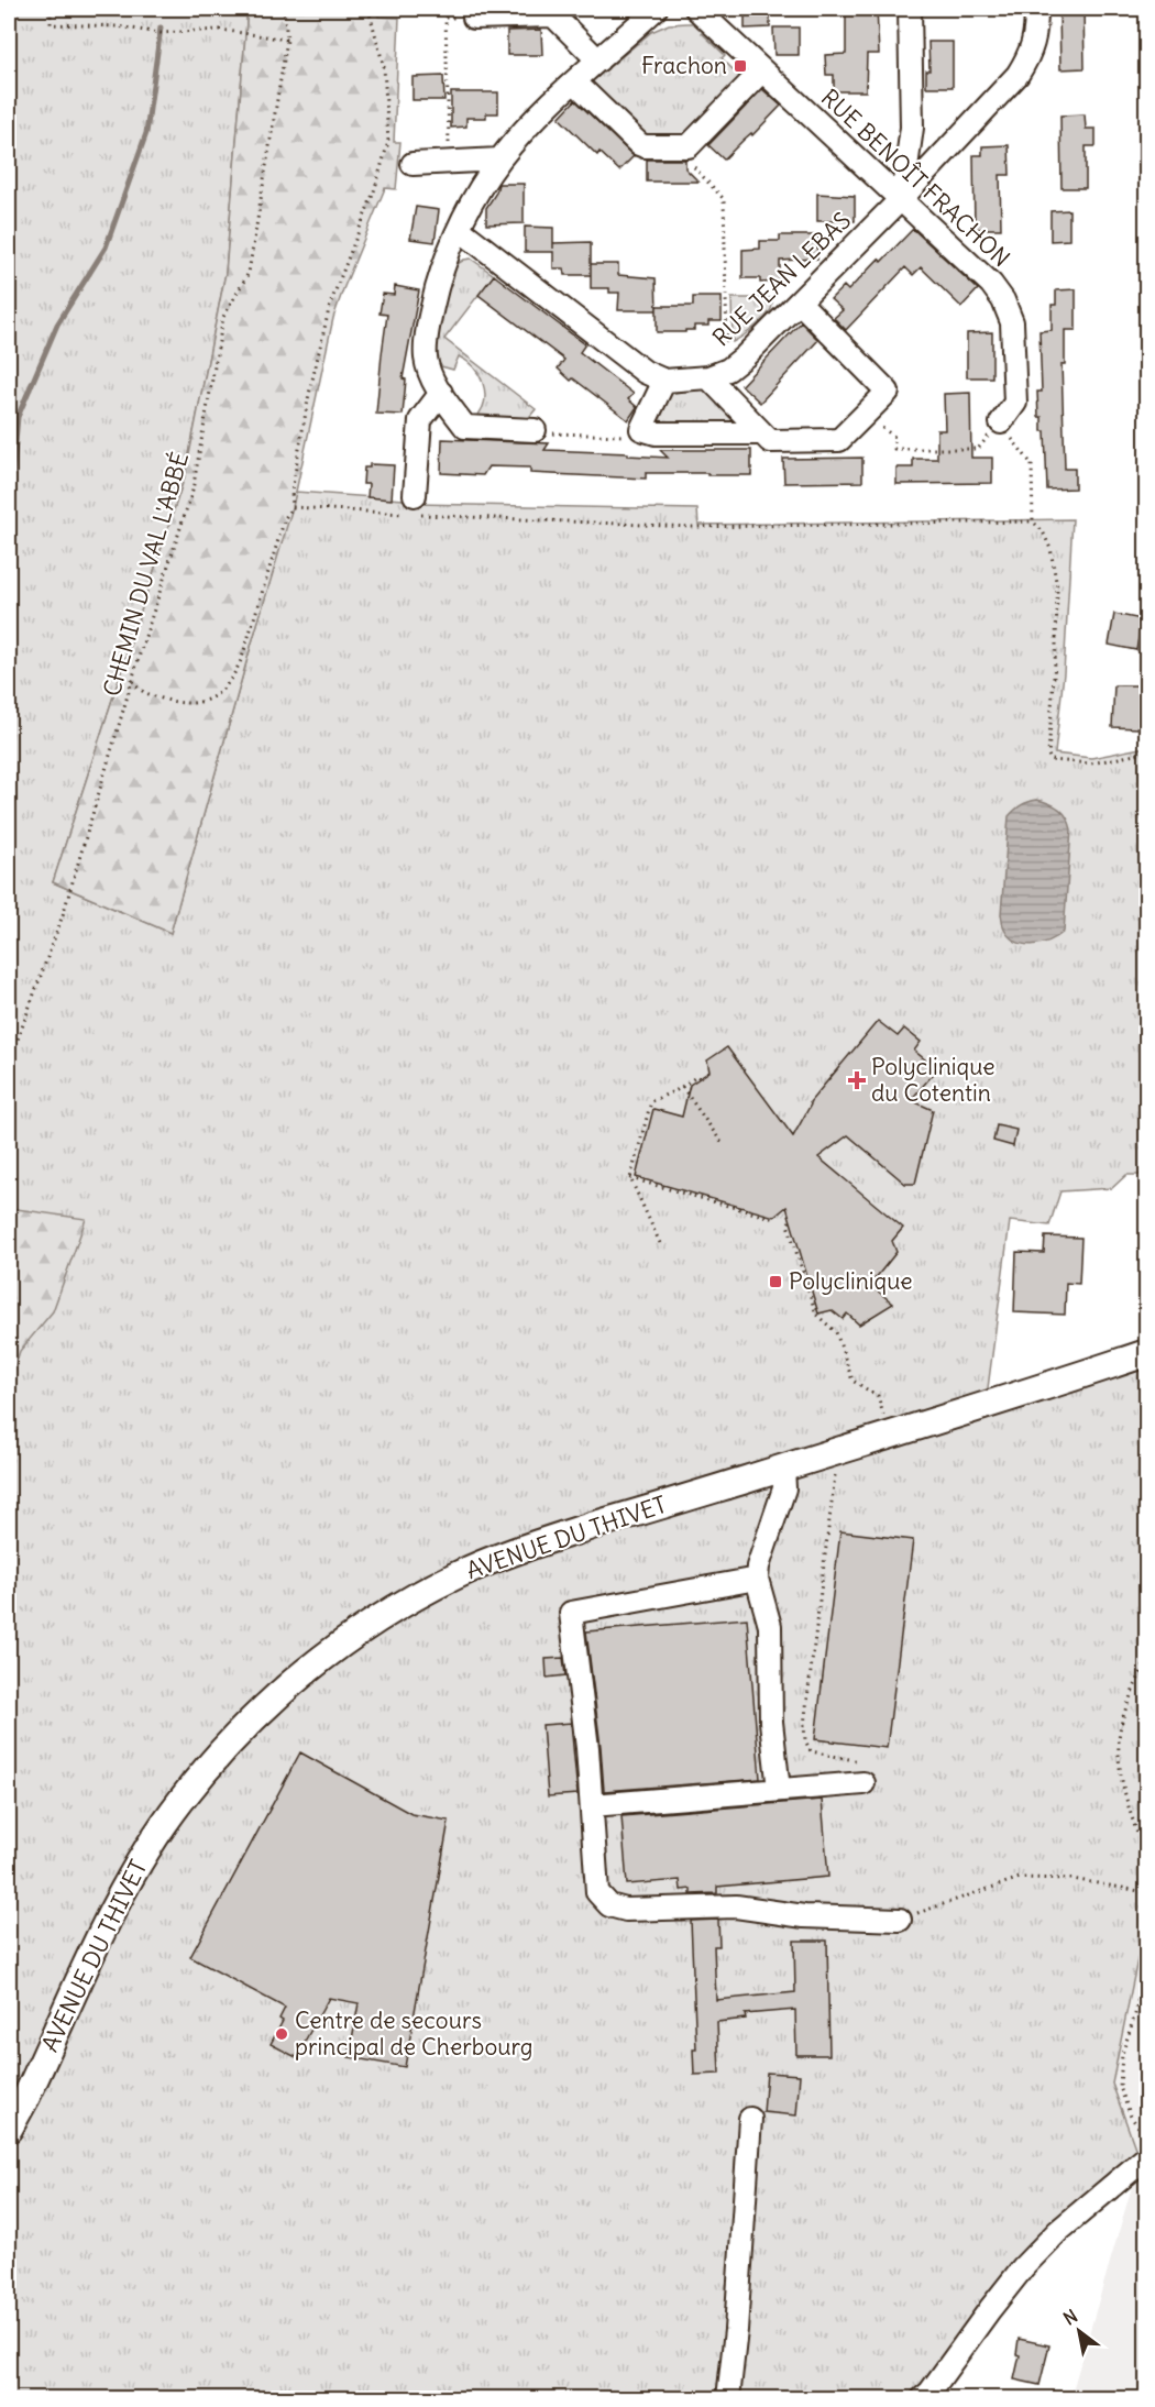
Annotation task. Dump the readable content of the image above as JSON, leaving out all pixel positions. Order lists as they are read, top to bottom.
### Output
{
  "streets": {
    "main road": ["AVENUE DU THIVET"],
    "street": ["RUE BENOÎT FRACHON", "RUE JEAN LEBAS"],
    "path": ["CHEMIN DU VAL L'ABBÉ"]
  },
  "crossings": [
    ["RUE BENOÎT FRACHON", "RUE JEAN LEBAS"]
  ],
  "places": {
    "transit": ["Frachon", "Polyclinique"],
    "health": ["Polyclinique du Cotentin"],
    "other": ["Centre de secours principal de Cherbourg"]
  },
  "north": "top left"
}
